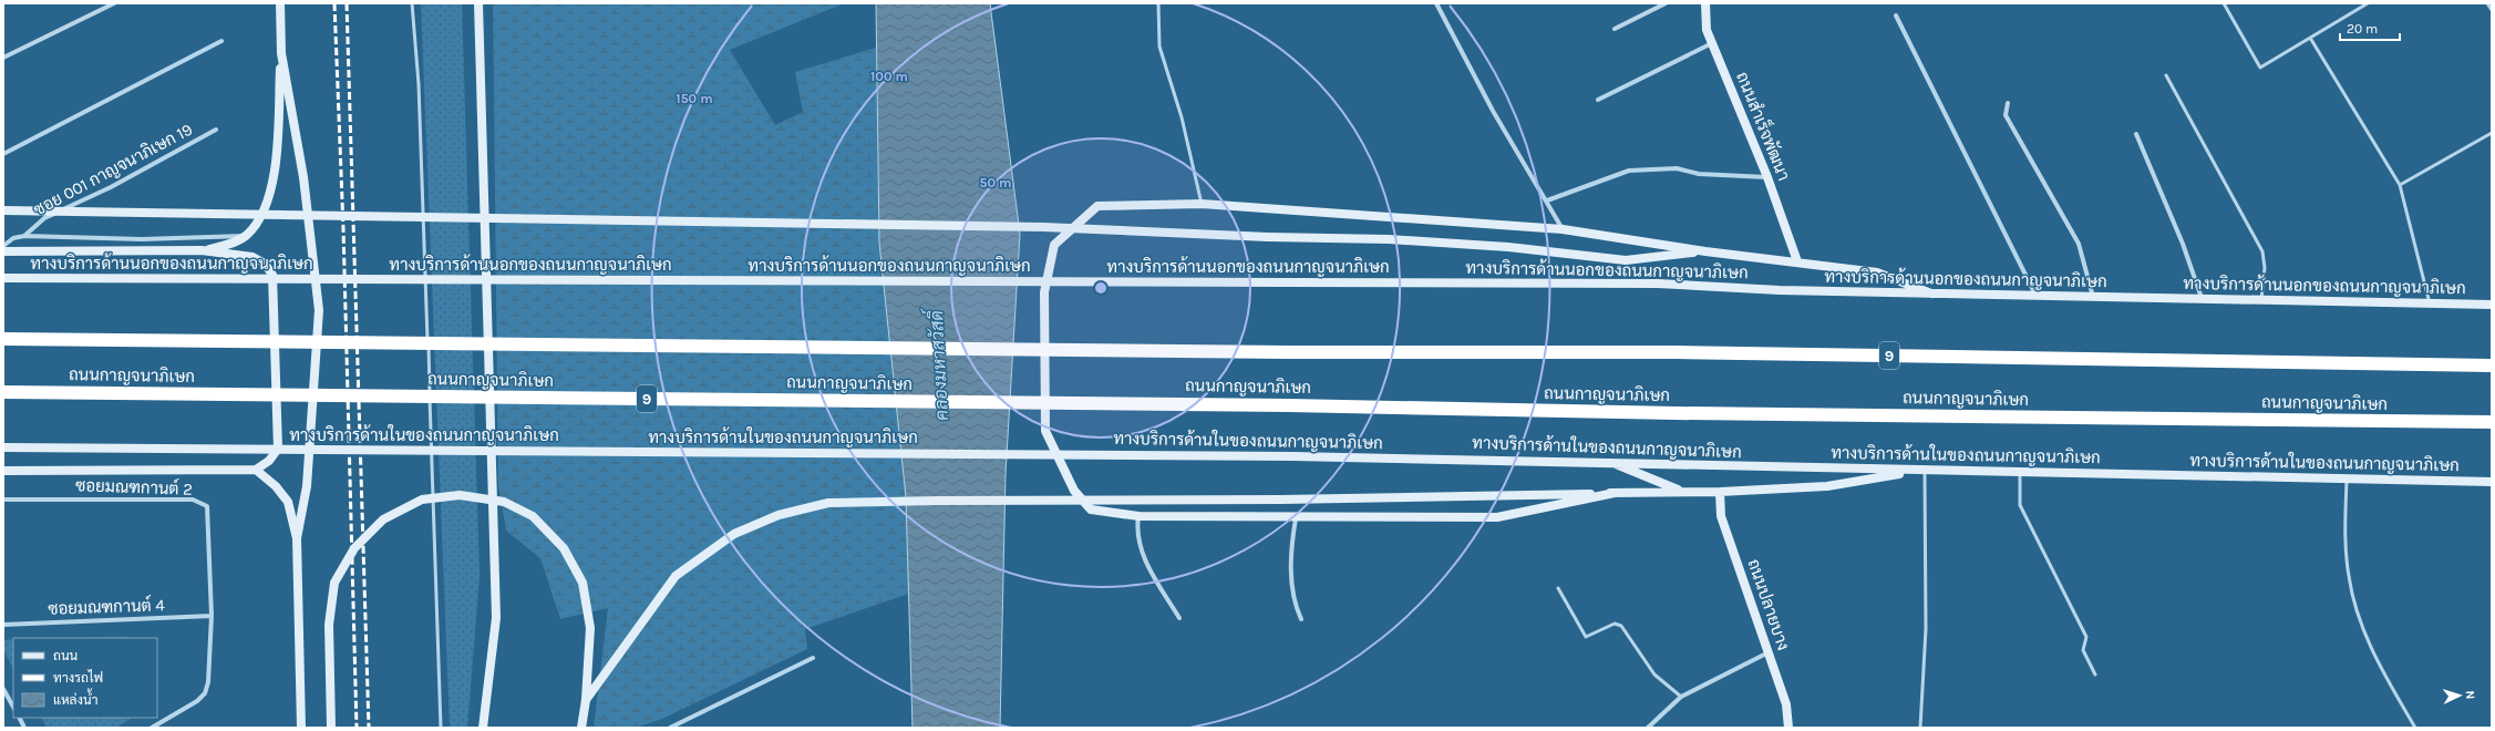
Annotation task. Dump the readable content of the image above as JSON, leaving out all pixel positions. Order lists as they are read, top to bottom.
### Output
{
  "streets": {
    "highway": ["9", "ถนนกาญจนาภิเษก"],
    "main road": [
      "ถนนสำเร็จพัฒนา",
      "ทางบริการด้านนอกของถนนกาญจนาภิเษก",
      "ทางบริการด้านในของถนนกาญจนาภิเษก",
      "ถนนปลายบาง"
    ],
    "street": ["ซอย 001 กาญจนาภิเษก 19", "ซอยมณฑกานต์ 2", "ซอยมณฑกานต์ 4"]
  },
  "crossings": [
    ["ซอยมณฑกานต์ 2", "ซอยมณฑกานต์ 4"]
  ],
  "water": ["คลองมหาสวัสดิ์"],
  "legend": ["ถนน", "ทางรถไฟ", "แหล่งน้ำ"],
  "scale_bar": "20 m",
  "north": "right",
  "rings": ["100 m", "150 m", "50 m"]
}
